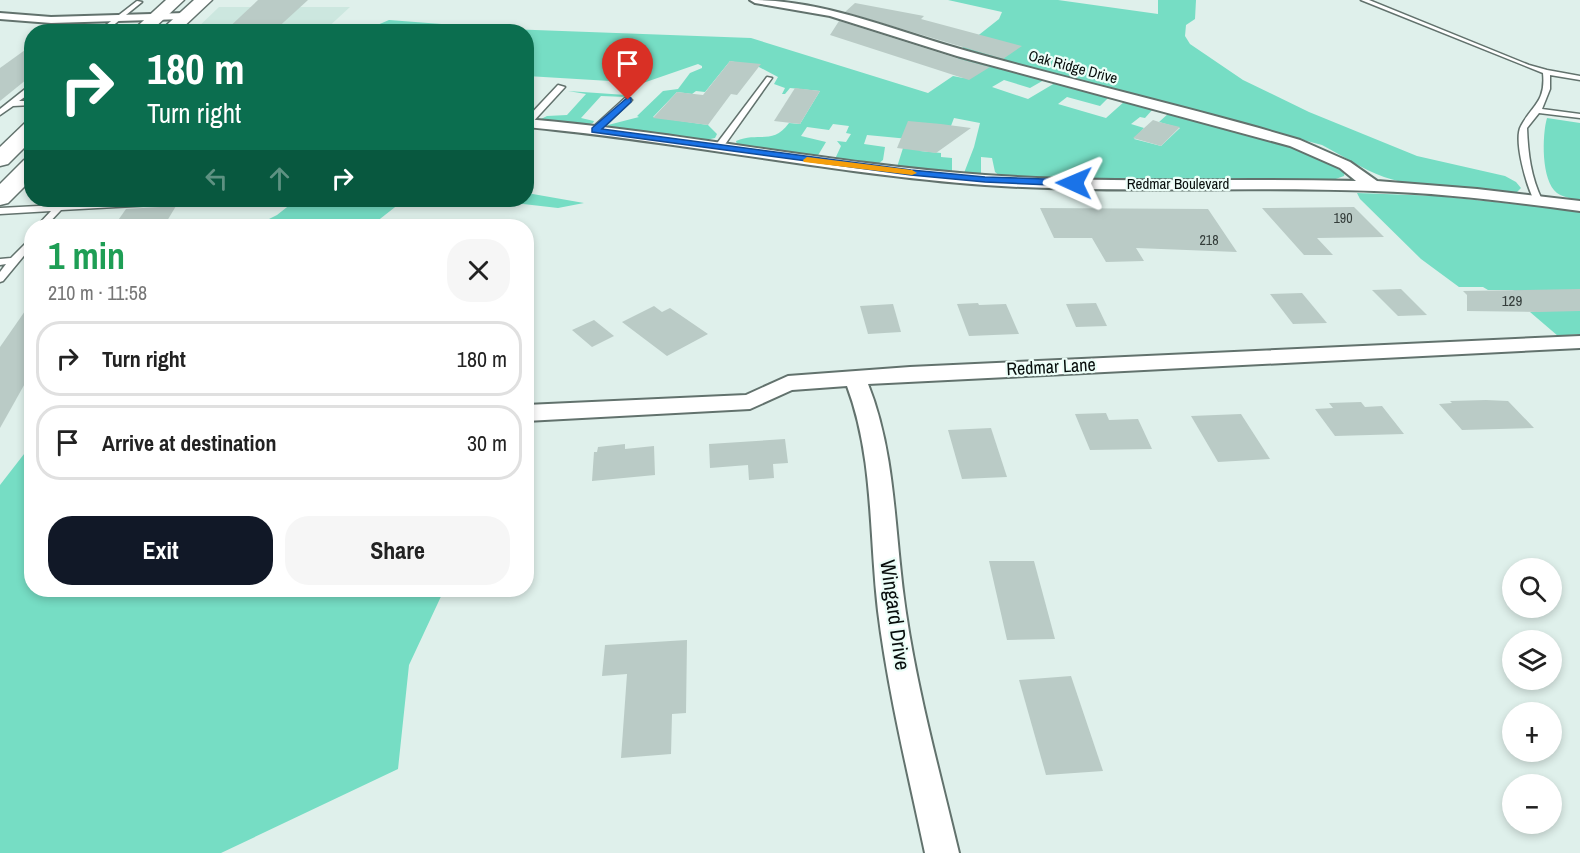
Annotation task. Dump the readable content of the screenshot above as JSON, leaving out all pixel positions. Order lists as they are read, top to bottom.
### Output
{
  "streets": {
    "street": [
      "Oak Ridge Drive",
      "Redmar Boulevard",
      "Redmar Lane",
      "Wingard Drive"
    ]
  },
  "crossings": [
    ["Oak Ridge Drive", "Redmar Boulevard"],
    ["Redmar Lane", "Wingard Drive"]
  ],
  "house_numbers": ["190", "218", "129"],
  "page": {
    "turn": ["180 m", "Turn right"],
    "heading": ["1 min", "210 m · 11:58"],
    "list": [
      {
        "name": "Turn right",
        "value": "180 m"
      },
      {
        "name": "Arrive at destination",
        "value": "30 m"
      }
    ],
    "buttons": ["Exit", "Share"],
    "map_buttons": ["+", "−"]
  }
}
